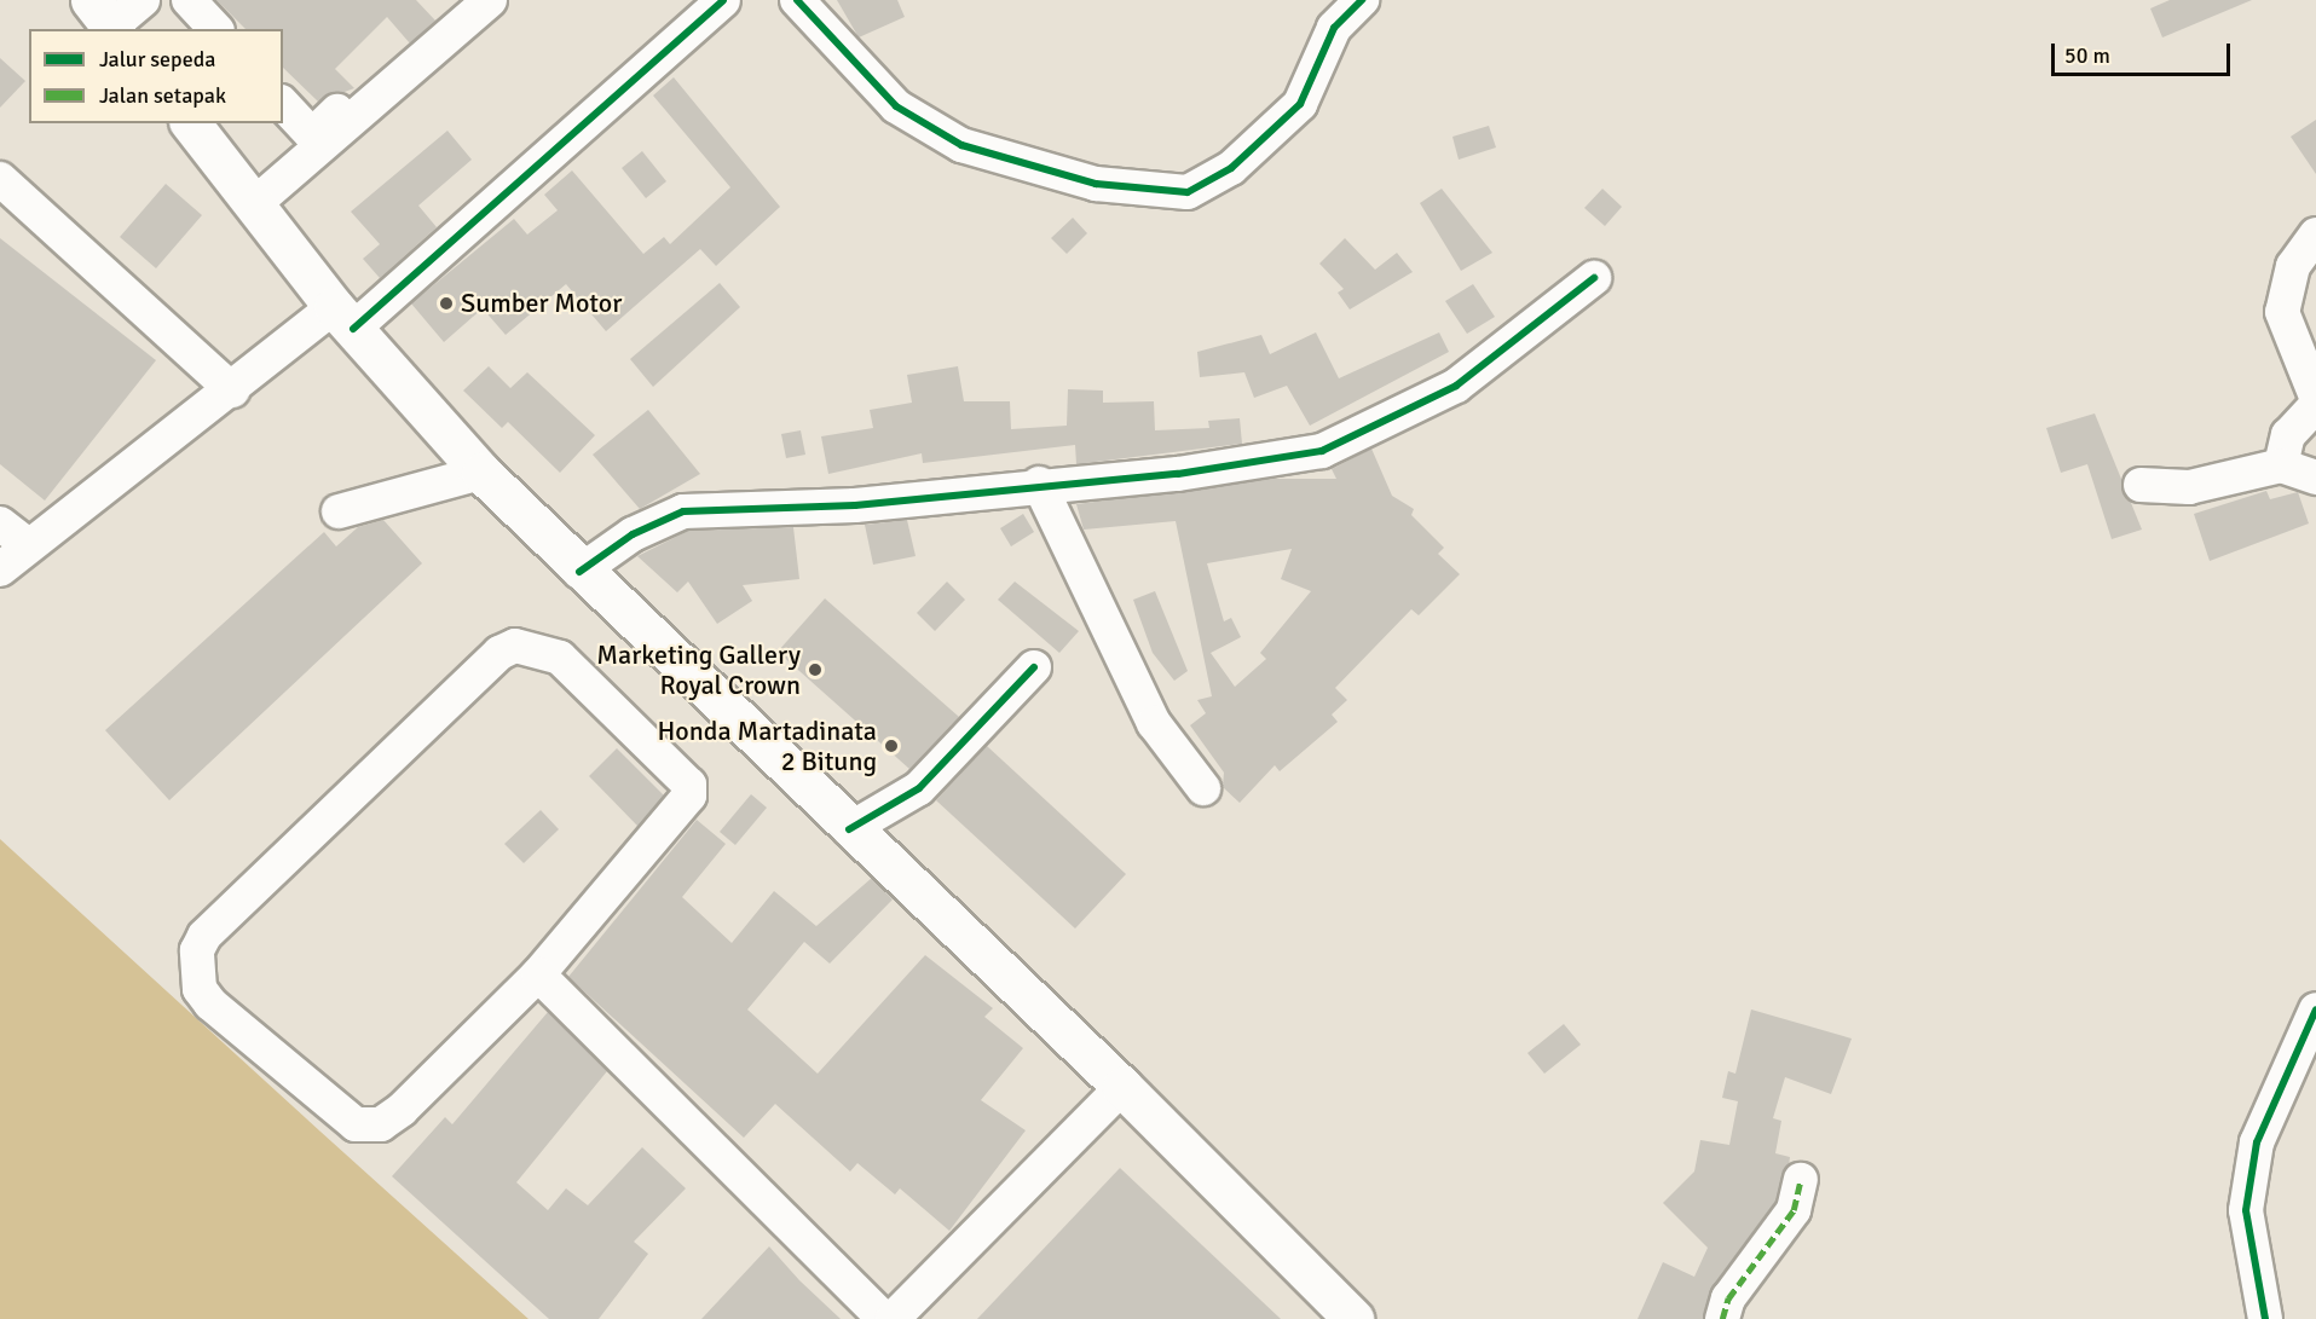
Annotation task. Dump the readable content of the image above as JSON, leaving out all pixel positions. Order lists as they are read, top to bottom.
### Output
{
  "places": ["Sumber Motor", "Marketing Gallery Royal Crown", "Honda Martadinata 2 Bitung"],
  "legend": ["Jalur sepeda", "Jalan setapak"],
  "scale_bar": "50 m"
}
